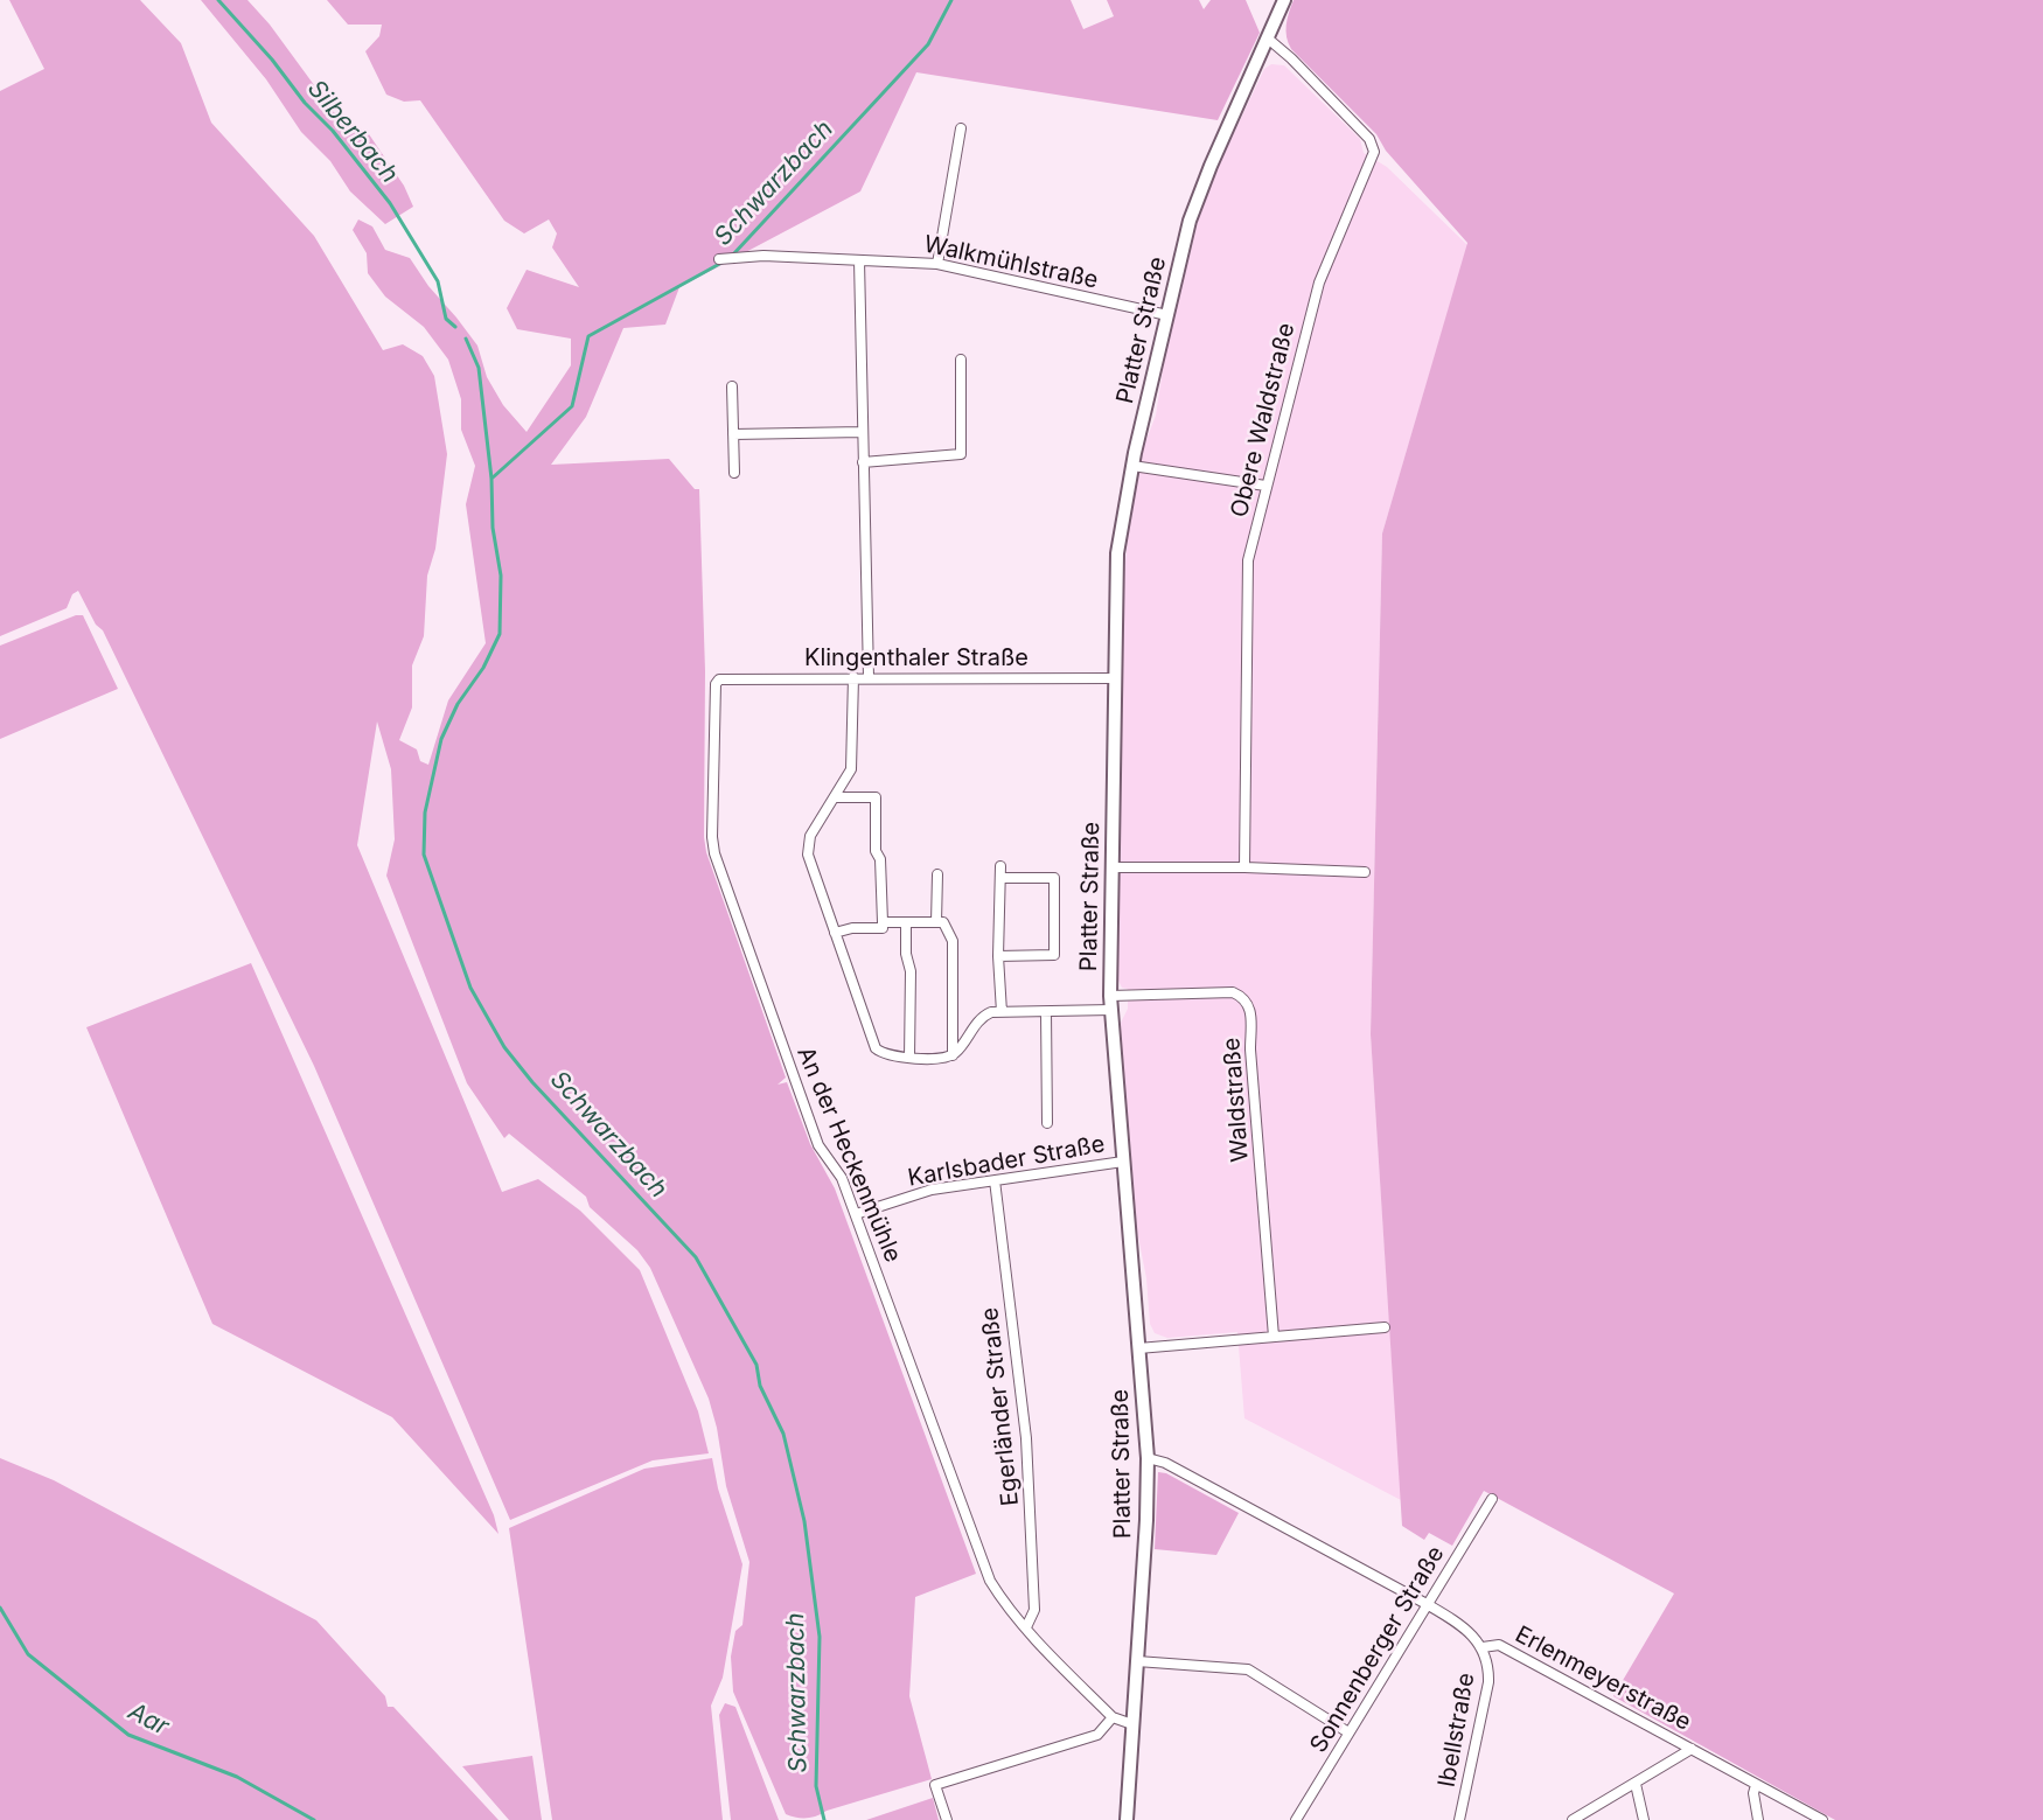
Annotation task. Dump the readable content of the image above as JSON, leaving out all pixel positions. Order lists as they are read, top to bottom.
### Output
{
  "streets": {
    "main road": ["Platter Straße"],
    "street": [
      "Walkmühlstraße",
      "Obere Waldstraße",
      "Klingenthaler Straße",
      "Waldstraße",
      "An der Heckenmühle",
      "Karlsbader Straße",
      "Egerländer Straße",
      "Sonnenberger Straße",
      "Erlenmeyerstraße",
      "Ibellstraße"
    ]
  },
  "crossings": [
    ["Walkmühlstraße", "Platter Straße"],
    ["Platter Straße", "Obere Waldstraße"],
    ["Platter Straße", "Klingenthaler Straße"],
    ["Platter Straße", "Waldstraße"],
    ["Platter Straße", "Karlsbader Straße"],
    ["Platter Straße", "Erlenmeyerstraße"],
    ["Klingenthaler Straße", "An der Heckenmühle"],
    ["An der Heckenmühle", "Karlsbader Straße"],
    ["An der Heckenmühle", "Egerländer Straße"],
    ["Karlsbader Straße", "Egerländer Straße"],
    ["Sonnenberger Straße", "Erlenmeyerstraße"],
    ["Erlenmeyerstraße", "Ibellstraße"]
  ],
  "water": ["Silberbach", "Schwarzbach", "Aar"]
}
